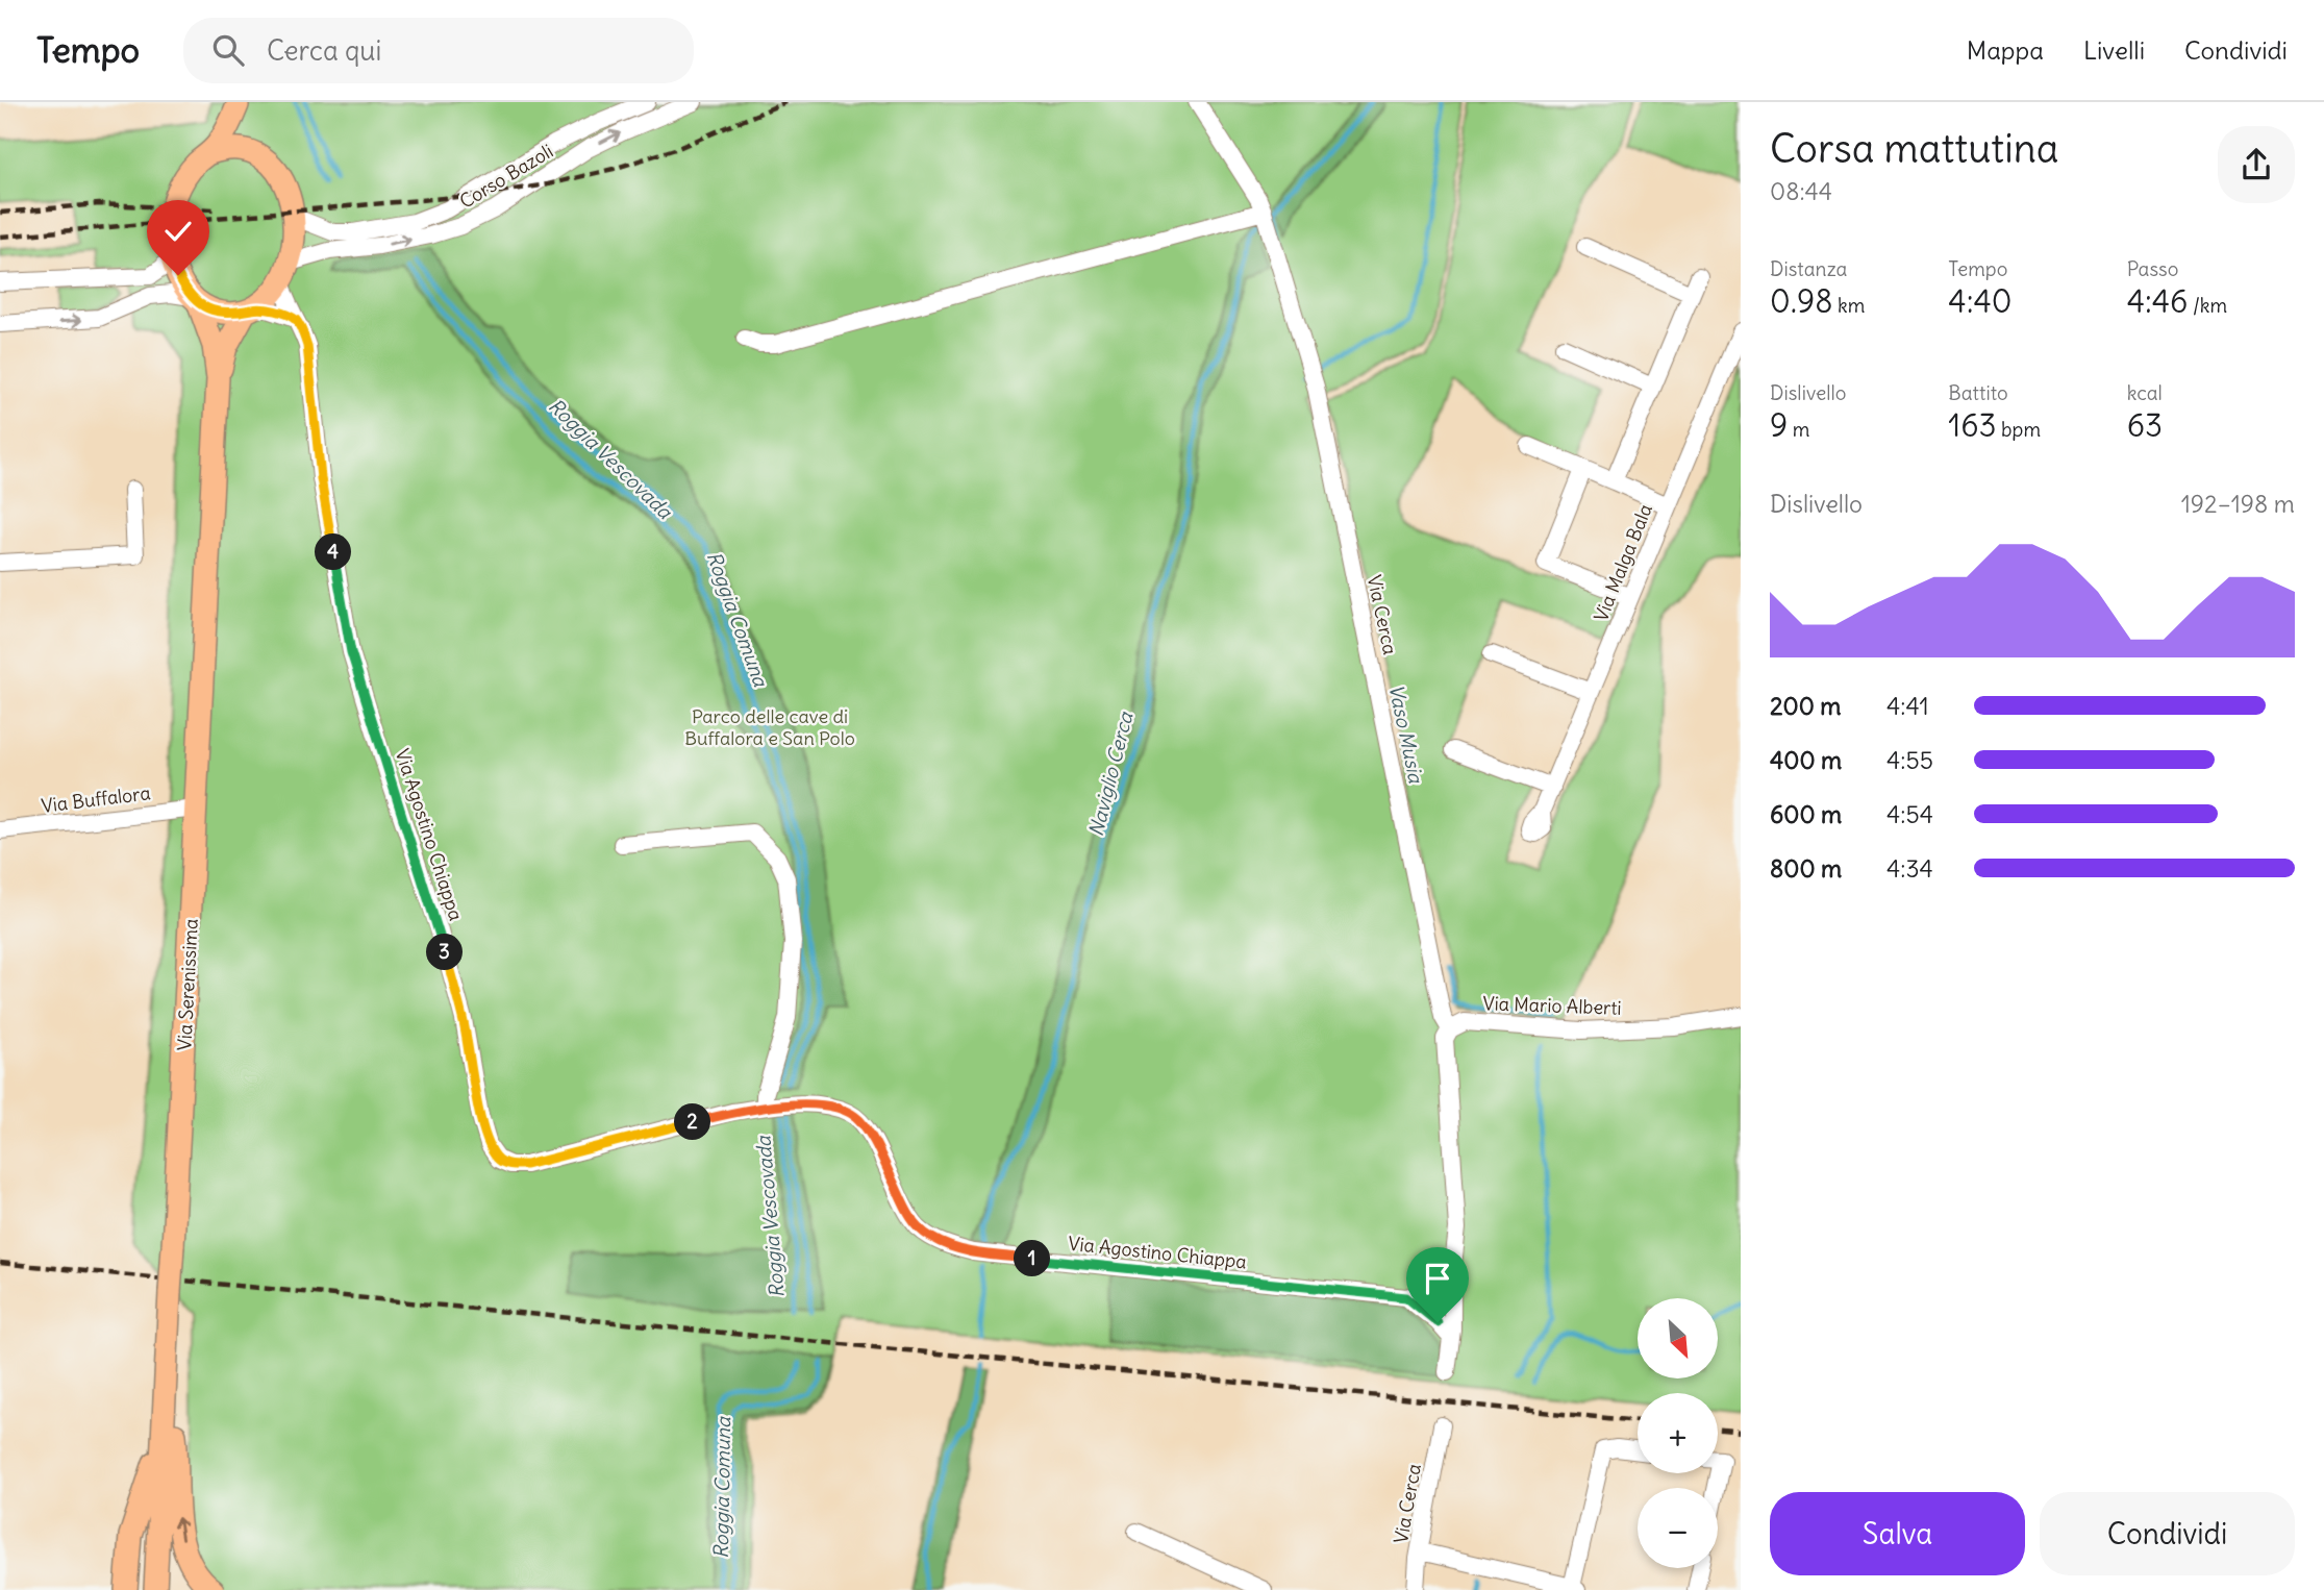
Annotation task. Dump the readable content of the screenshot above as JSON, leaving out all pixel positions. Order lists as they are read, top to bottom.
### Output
{
  "streets": {
    "main road": ["Via Serenissima"],
    "street": [
      "Corso Bazoli",
      "Via Malga Bala",
      "Via Cerca",
      "Via Buffalora",
      "Via Agostino Chiappa",
      "Via Mario Alberti"
    ]
  },
  "crossings": [
    ["Corso Bazoli", "Via Agostino Chiappa"],
    ["Corso Bazoli", "Via Serenissima"],
    ["Via Cerca", "Via Agostino Chiappa"],
    ["Via Cerca", "Via Mario Alberti"],
    ["Via Buffalora", "Via Serenissima"],
    ["Via Agostino Chiappa", "Via Serenissima"]
  ],
  "water": [
    "Roggia Vescovada",
    "Roggia Comuna",
    "Vaso Musia",
    "Naviglio Cerca"
  ],
  "parks": ["Parco delle cave di Buffalora e San Polo"],
  "north": "bottom right",
  "page": {
    "header": "Tempo",
    "search": "Cerca qui",
    "nav": ["Mappa", "Livelli", "Condividi"],
    "heading": ["Corsa mattutina", "08:44"],
    "stats": [
      ["Distanza", "0.98 km"],
      ["Tempo", "4:40"],
      ["Passo", "4:46 /km"],
      ["Dislivello", "9 m"],
      ["Battito", "163 bpm"],
      ["kcal", "63"]
    ],
    "chart": ["Dislivello", "192–198 m"],
    "pins": [
      "4",
      "3",
      "2",
      "1"
    ],
    "list": [
      {
        "name": "200 m",
        "note": "4:41"
      },
      {
        "name": "400 m",
        "note": "4:55"
      },
      {
        "name": "600 m",
        "note": "4:54"
      },
      {
        "name": "800 m",
        "note": "4:34"
      }
    ],
    "map_buttons": ["+", "−"],
    "buttons": ["Salva", "Condividi"]
  }
}
